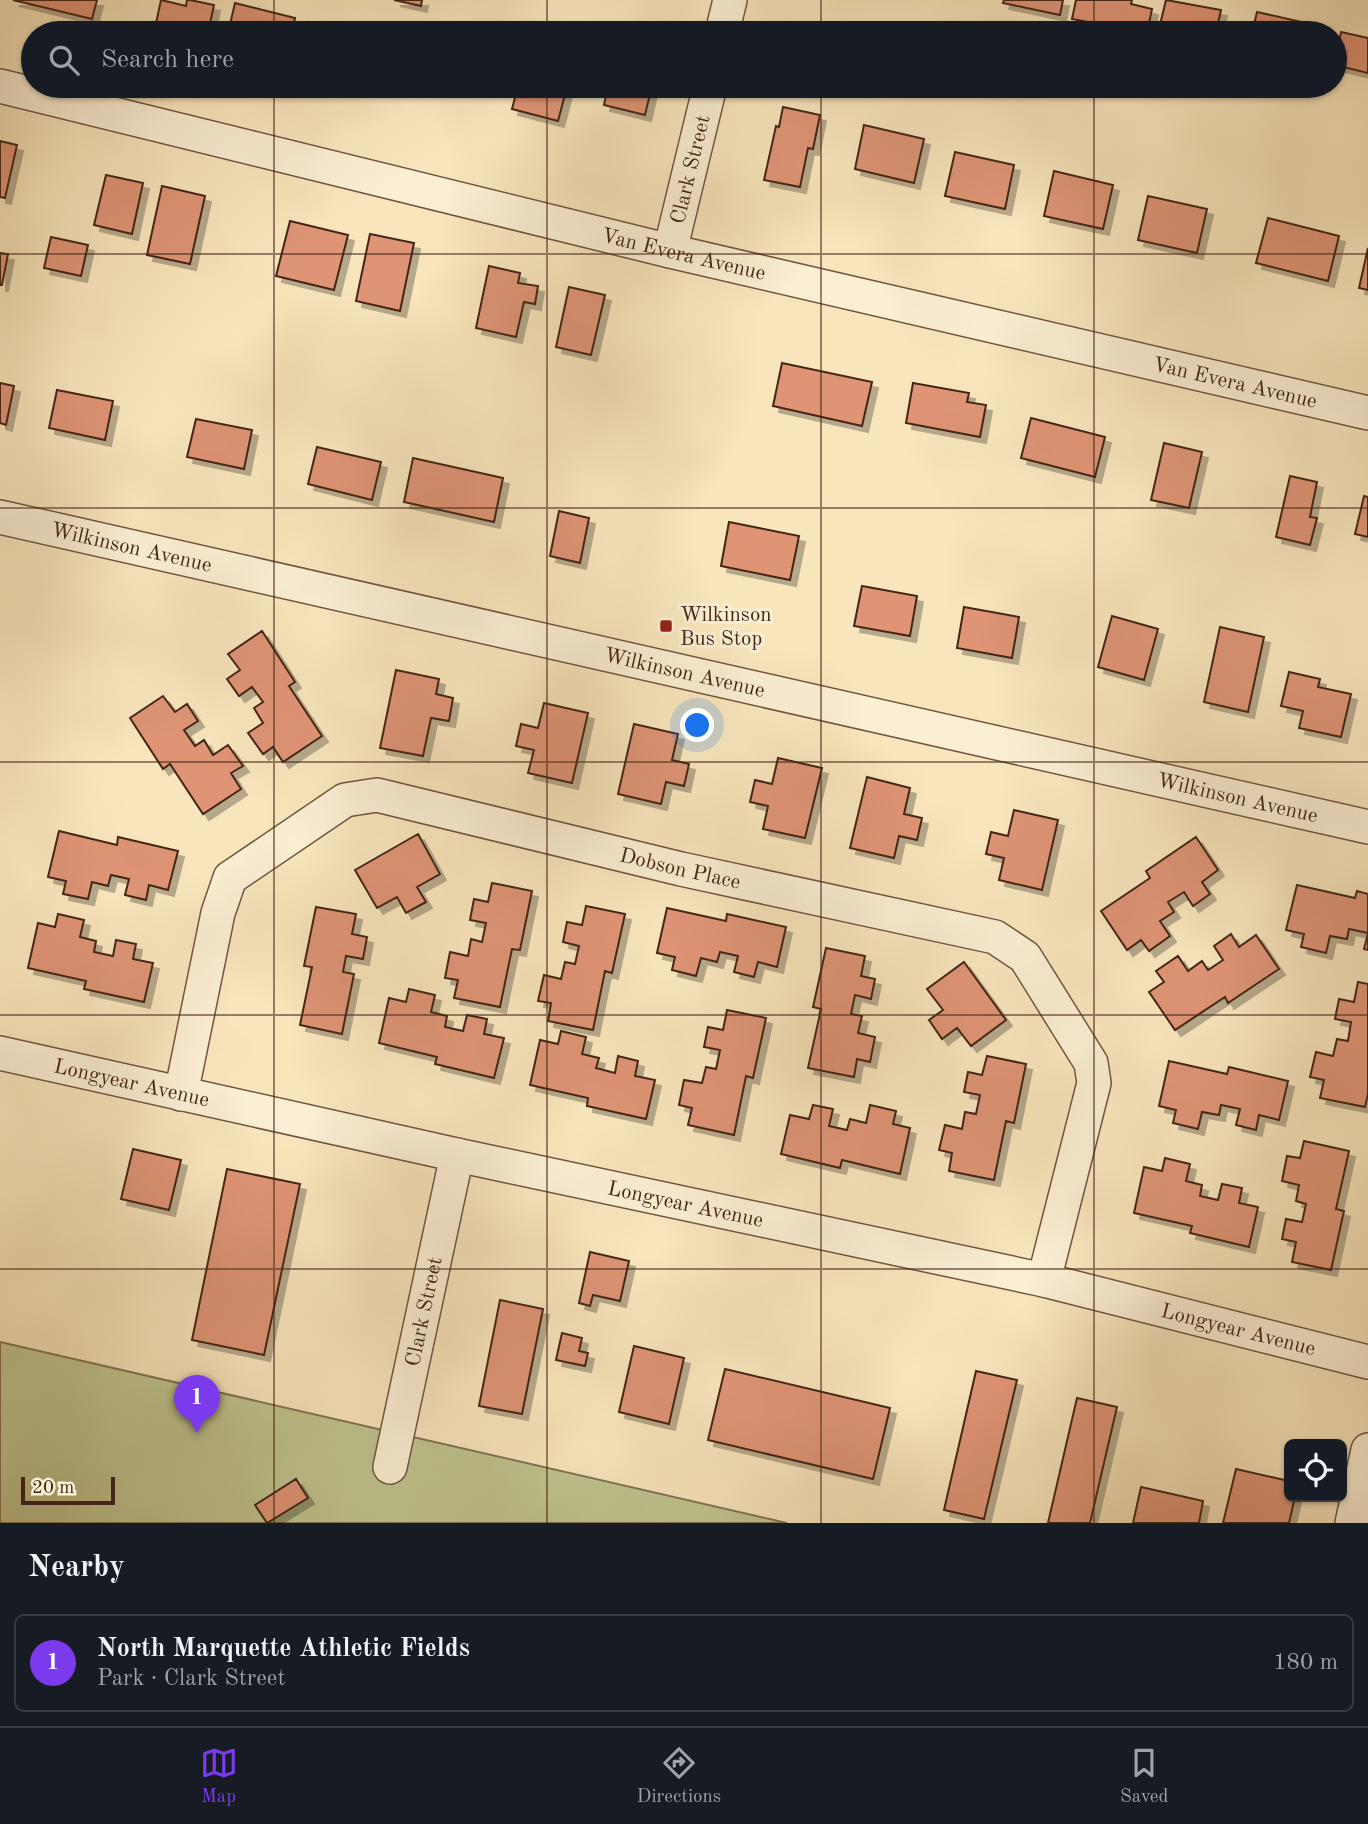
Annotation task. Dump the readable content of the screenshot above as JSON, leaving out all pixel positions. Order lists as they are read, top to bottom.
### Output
{
  "streets": {
    "street": [
      "Clark Street",
      "Van Evera Avenue",
      "Wilkinson Avenue",
      "Dobson Place",
      "Longyear Avenue"
    ]
  },
  "crossings": [
    ["Clark Street", "Van Evera Avenue"],
    ["Clark Street", "Longyear Avenue"],
    ["Dobson Place", "Longyear Avenue"]
  ],
  "places": {
    "transit": ["Wilkinson Bus Stop"]
  },
  "scale_bar": "20 m",
  "page": {
    "search": "Search here",
    "pins": "1",
    "scale": "20 m",
    "heading": "Nearby",
    "list": [
      {
        "mark": "1",
        "name": "North Marquette Athletic Fields",
        "note": "Park · Clark Street",
        "value": "180 m"
      }
    ],
    "nav": ["Map", "Directions", "Saved"]
  }
}
